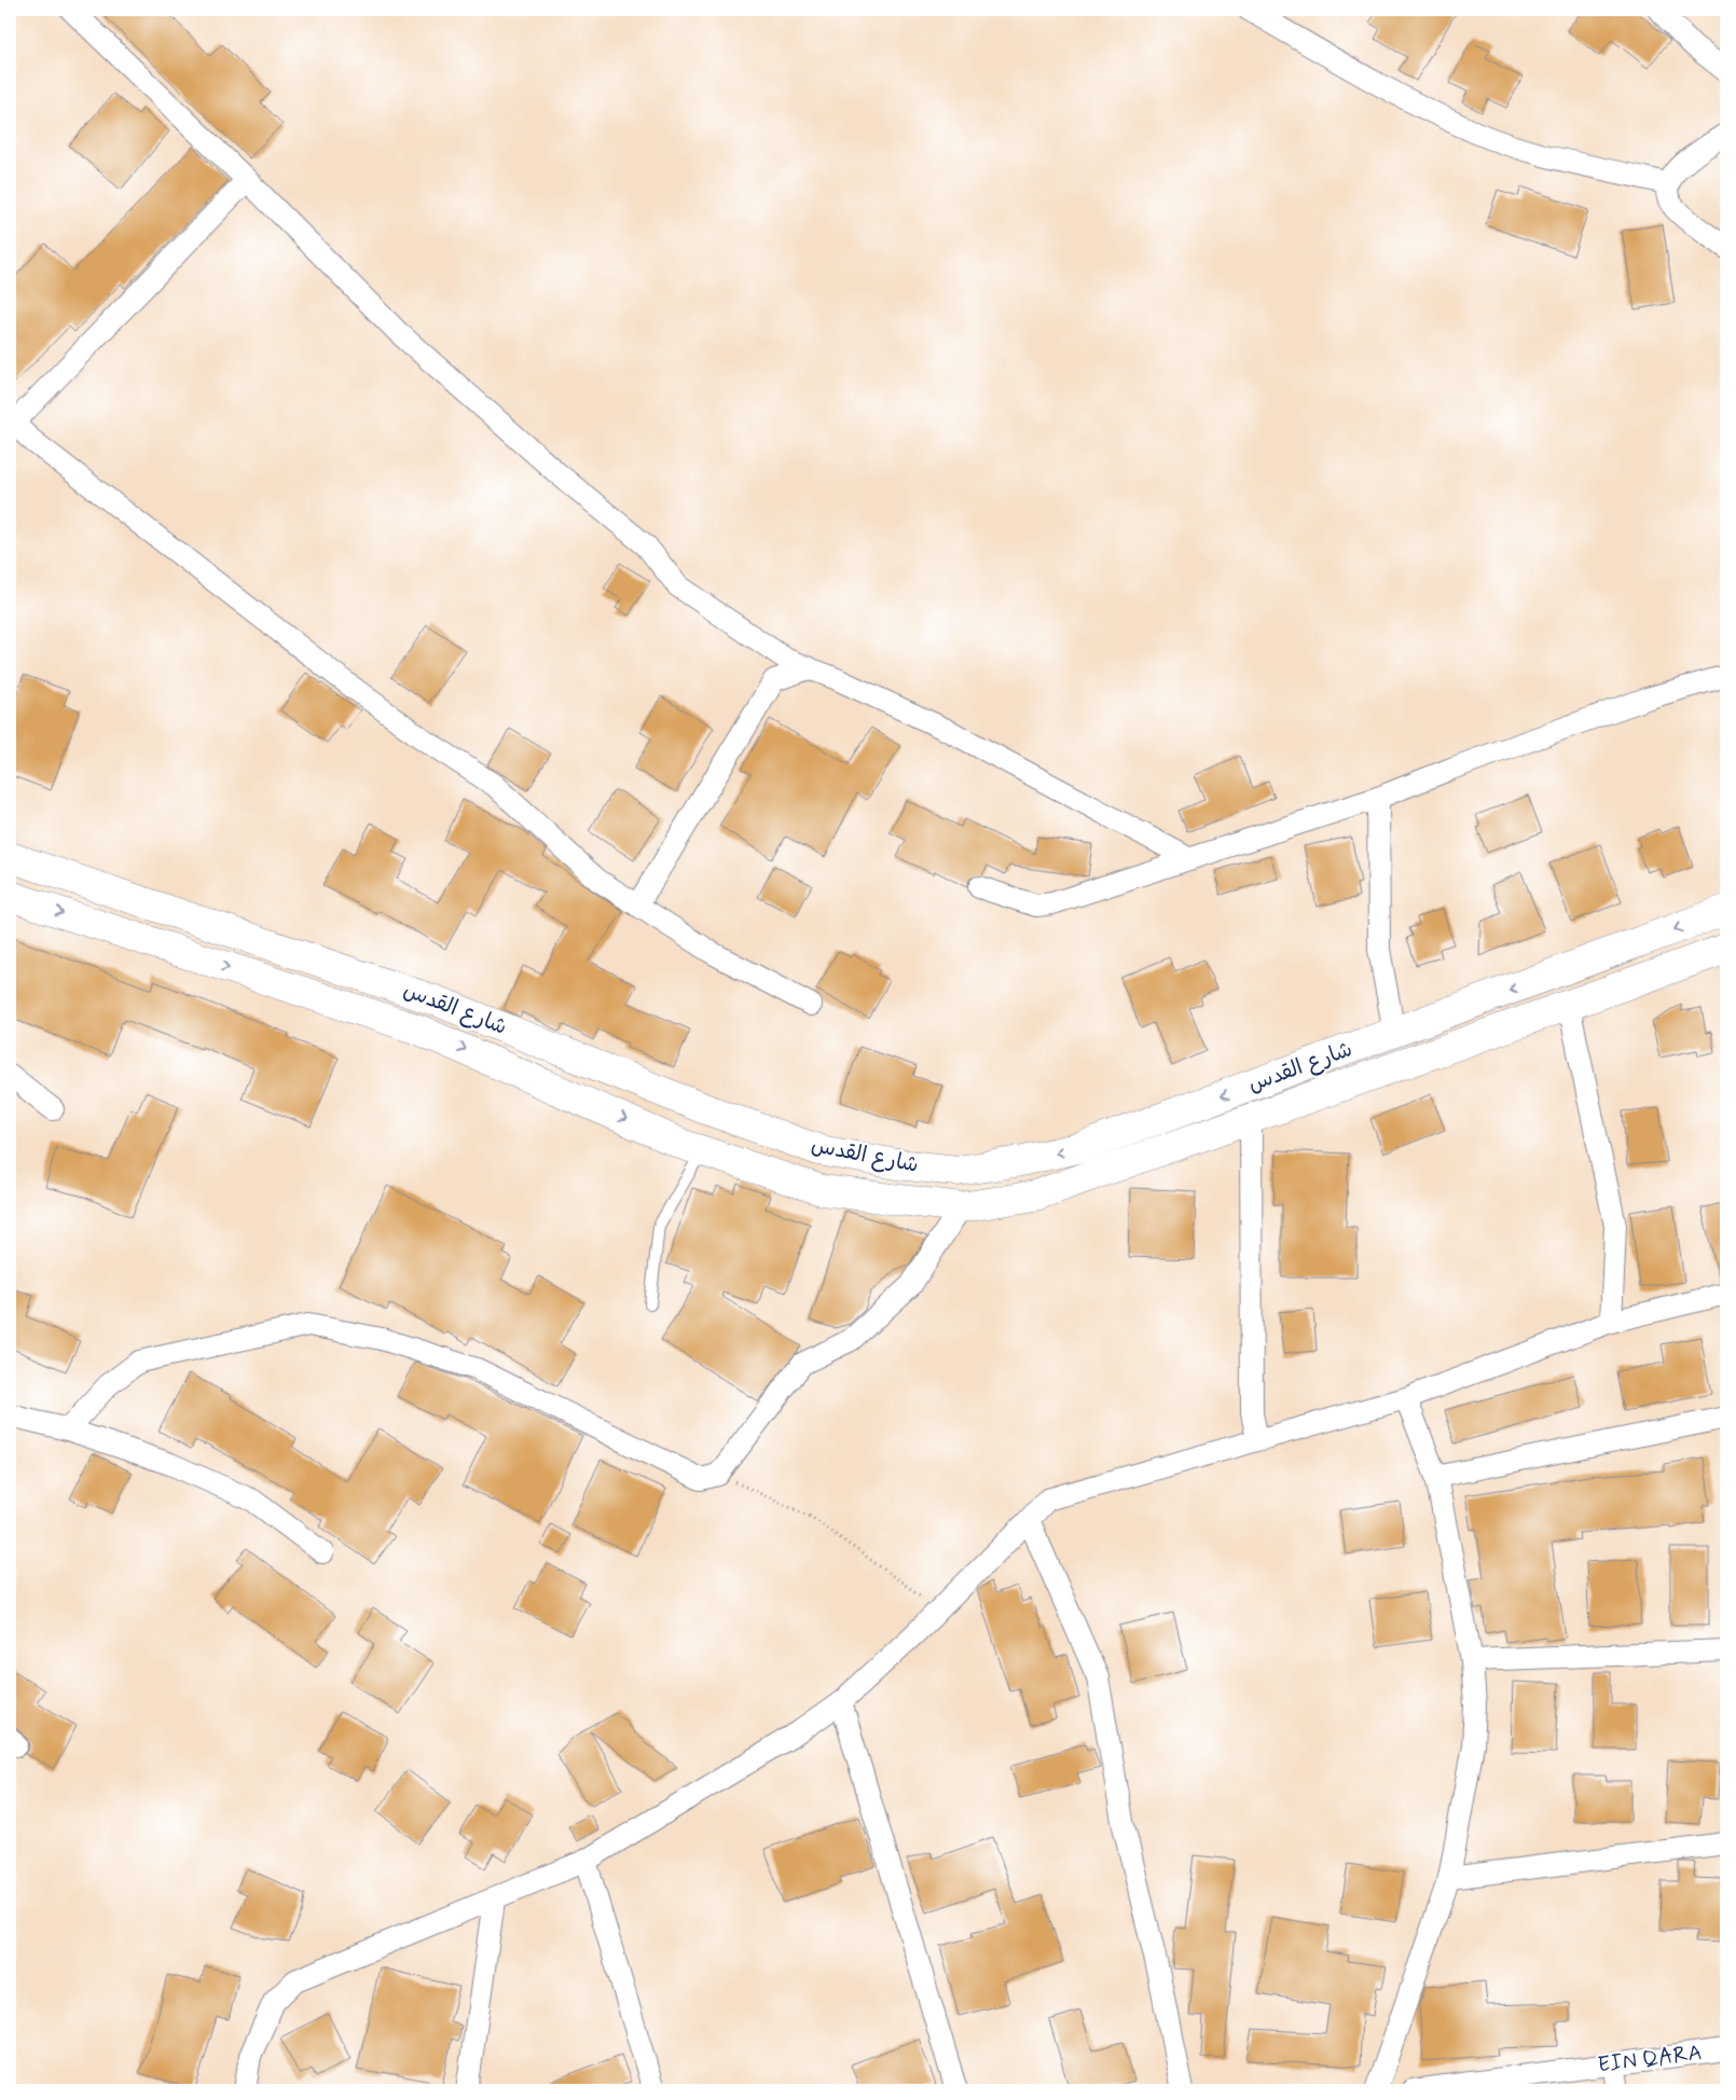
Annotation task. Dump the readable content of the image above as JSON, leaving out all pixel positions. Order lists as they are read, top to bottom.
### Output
{
  "streets": {
    "main road": ["شارع القدس"],
    "street": ["EIN QARA"]
  }
}
